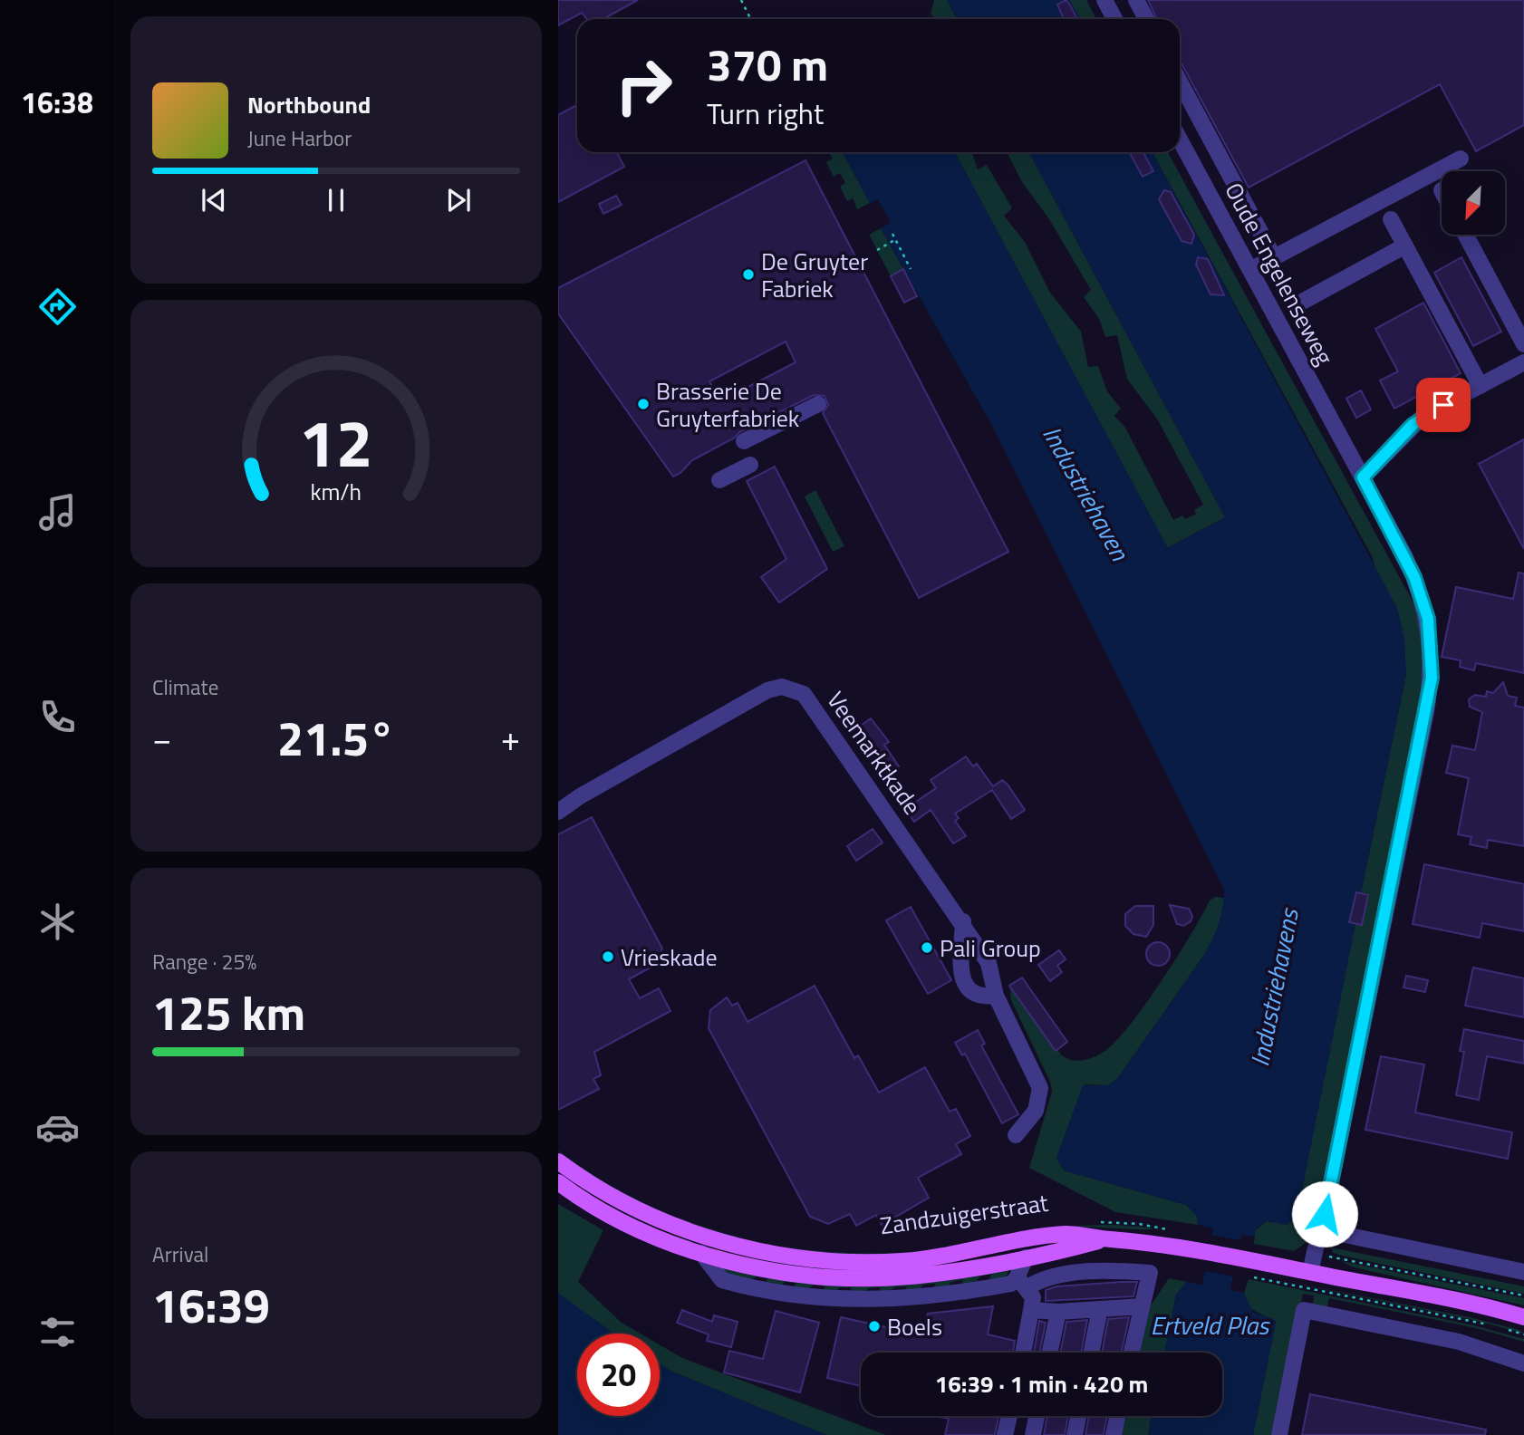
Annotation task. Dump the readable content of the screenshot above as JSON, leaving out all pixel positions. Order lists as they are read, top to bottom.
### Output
{
  "streets": {
    "main road": ["Zandzuigerstraat"],
    "street": ["Oude Engelenseweg", "Veemarktkade"]
  },
  "water": ["Industriehaven", "Industriehavens", "Ertveld Plas"],
  "places": [
    "De Gruyter Fabriek",
    "Brasserie De Gruyterfabriek",
    "Pali Group",
    "Vrieskade",
    "Boels"
  ],
  "north": "bottom left",
  "page": {
    "tabs": "16:38",
    "turn": ["370 m", "Turn right"],
    "song": ["Northbound", "June Harbor"],
    "tile": [
      "Climate",
      ["Range · 25%", "125 km"],
      ["Arrival", "16:39"]
    ],
    "heat": ["−", "21.5°", "+"],
    "limit": "20",
    "trip": "16:39 · 1 min · 420 m",
    "gauge": ["12", "km/h"]
  }
}
